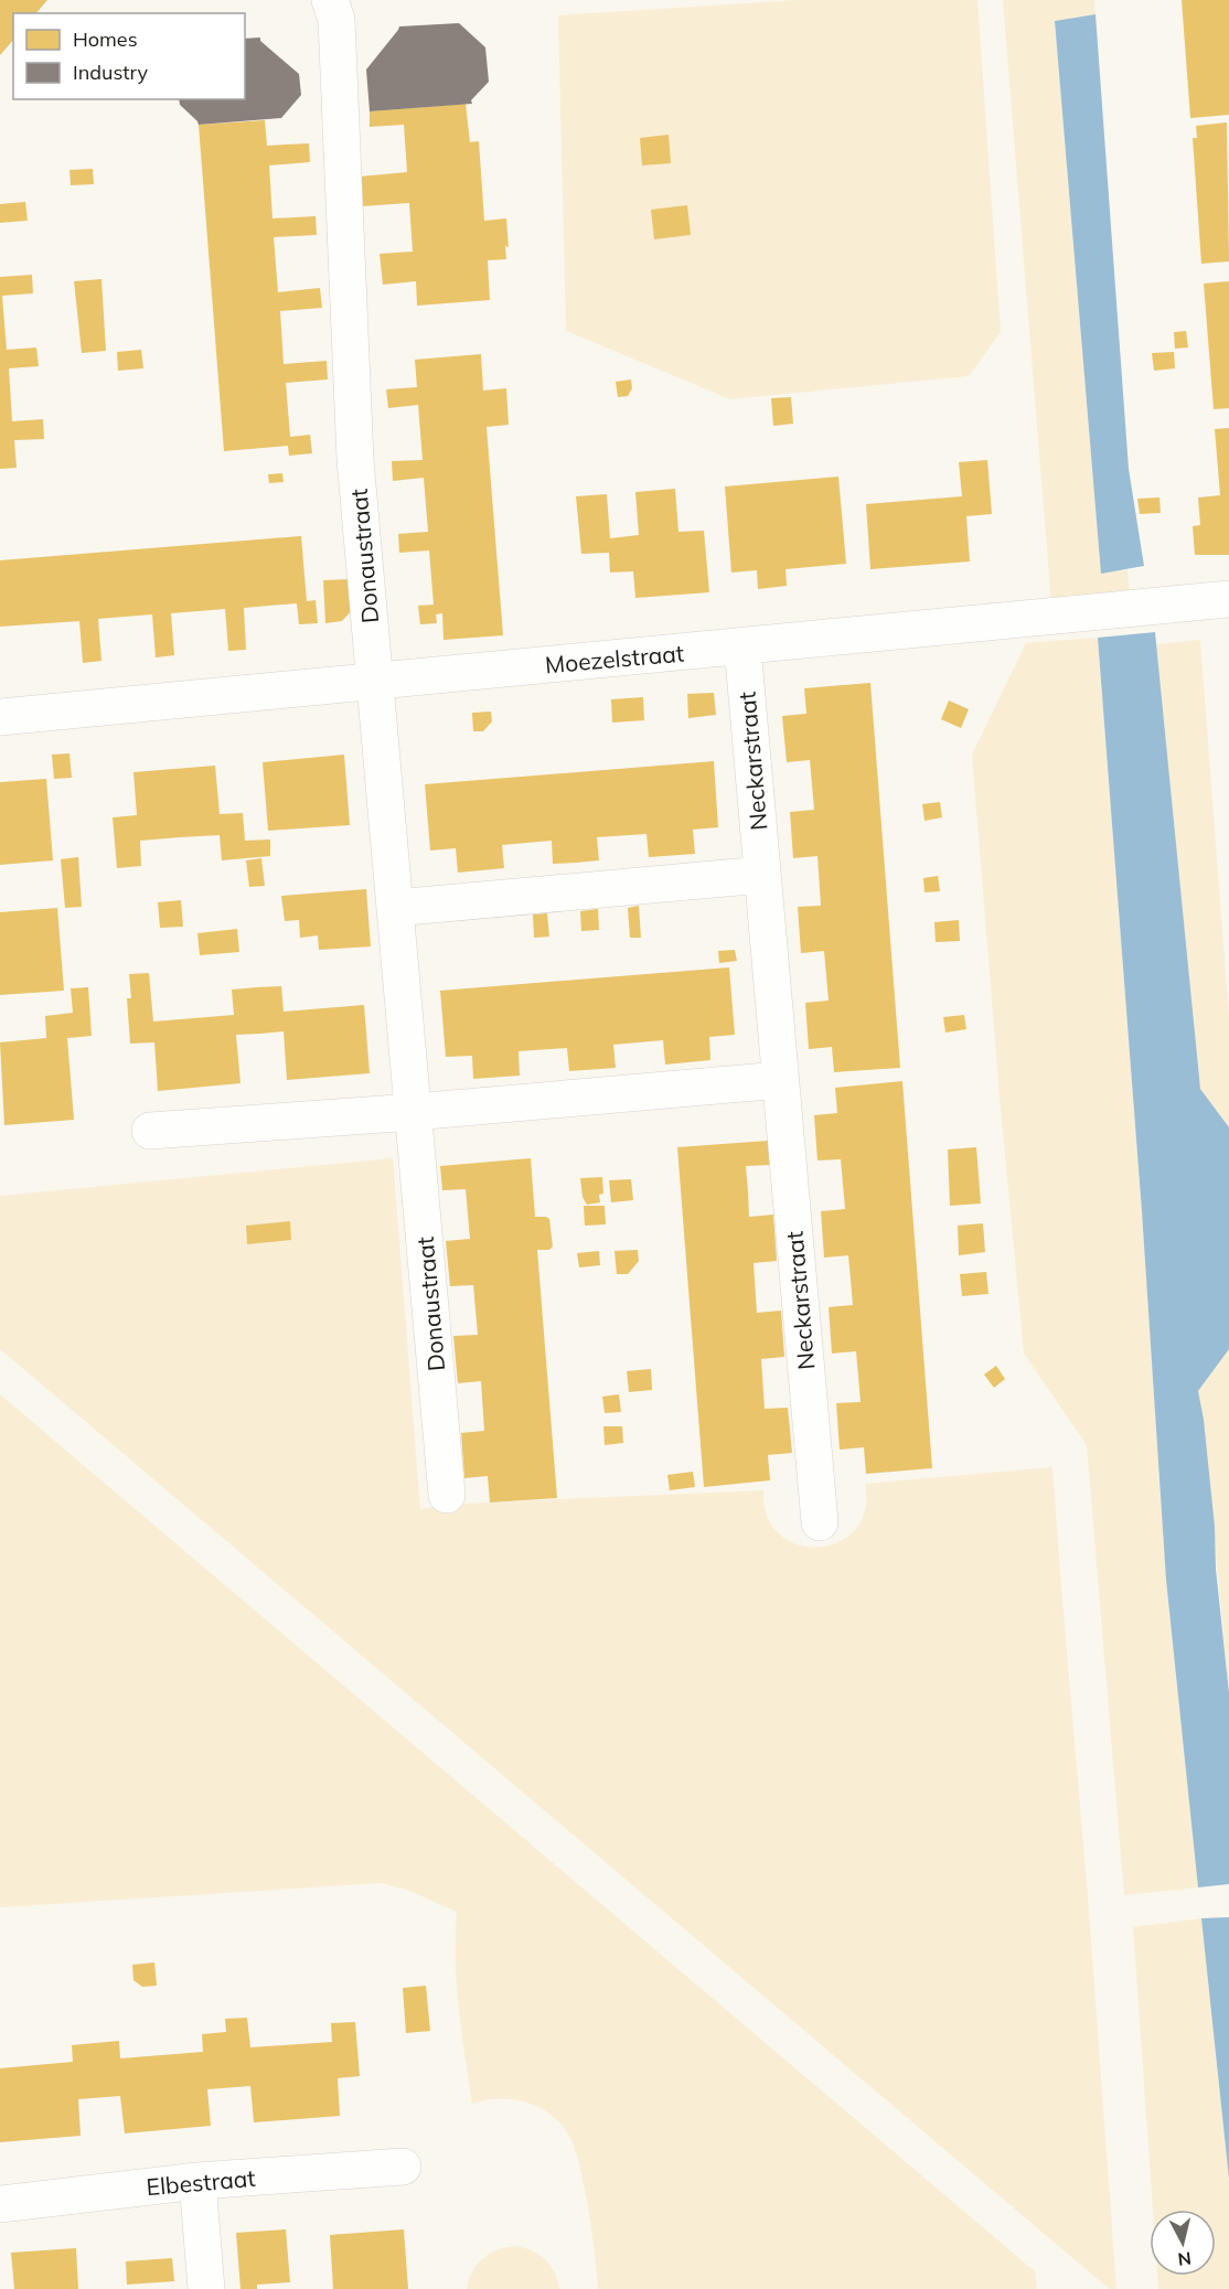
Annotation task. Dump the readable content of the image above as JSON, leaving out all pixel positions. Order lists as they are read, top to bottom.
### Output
{
  "streets": {
    "street": [
      "Donaustraat",
      "Moezelstraat",
      "Neckarstraat",
      "Elbestraat"
    ]
  },
  "crossings": [
    ["Donaustraat", "Moezelstraat"],
    ["Moezelstraat", "Neckarstraat"]
  ],
  "legend": ["Homes", "Industry"],
  "north": "bottom"
}
